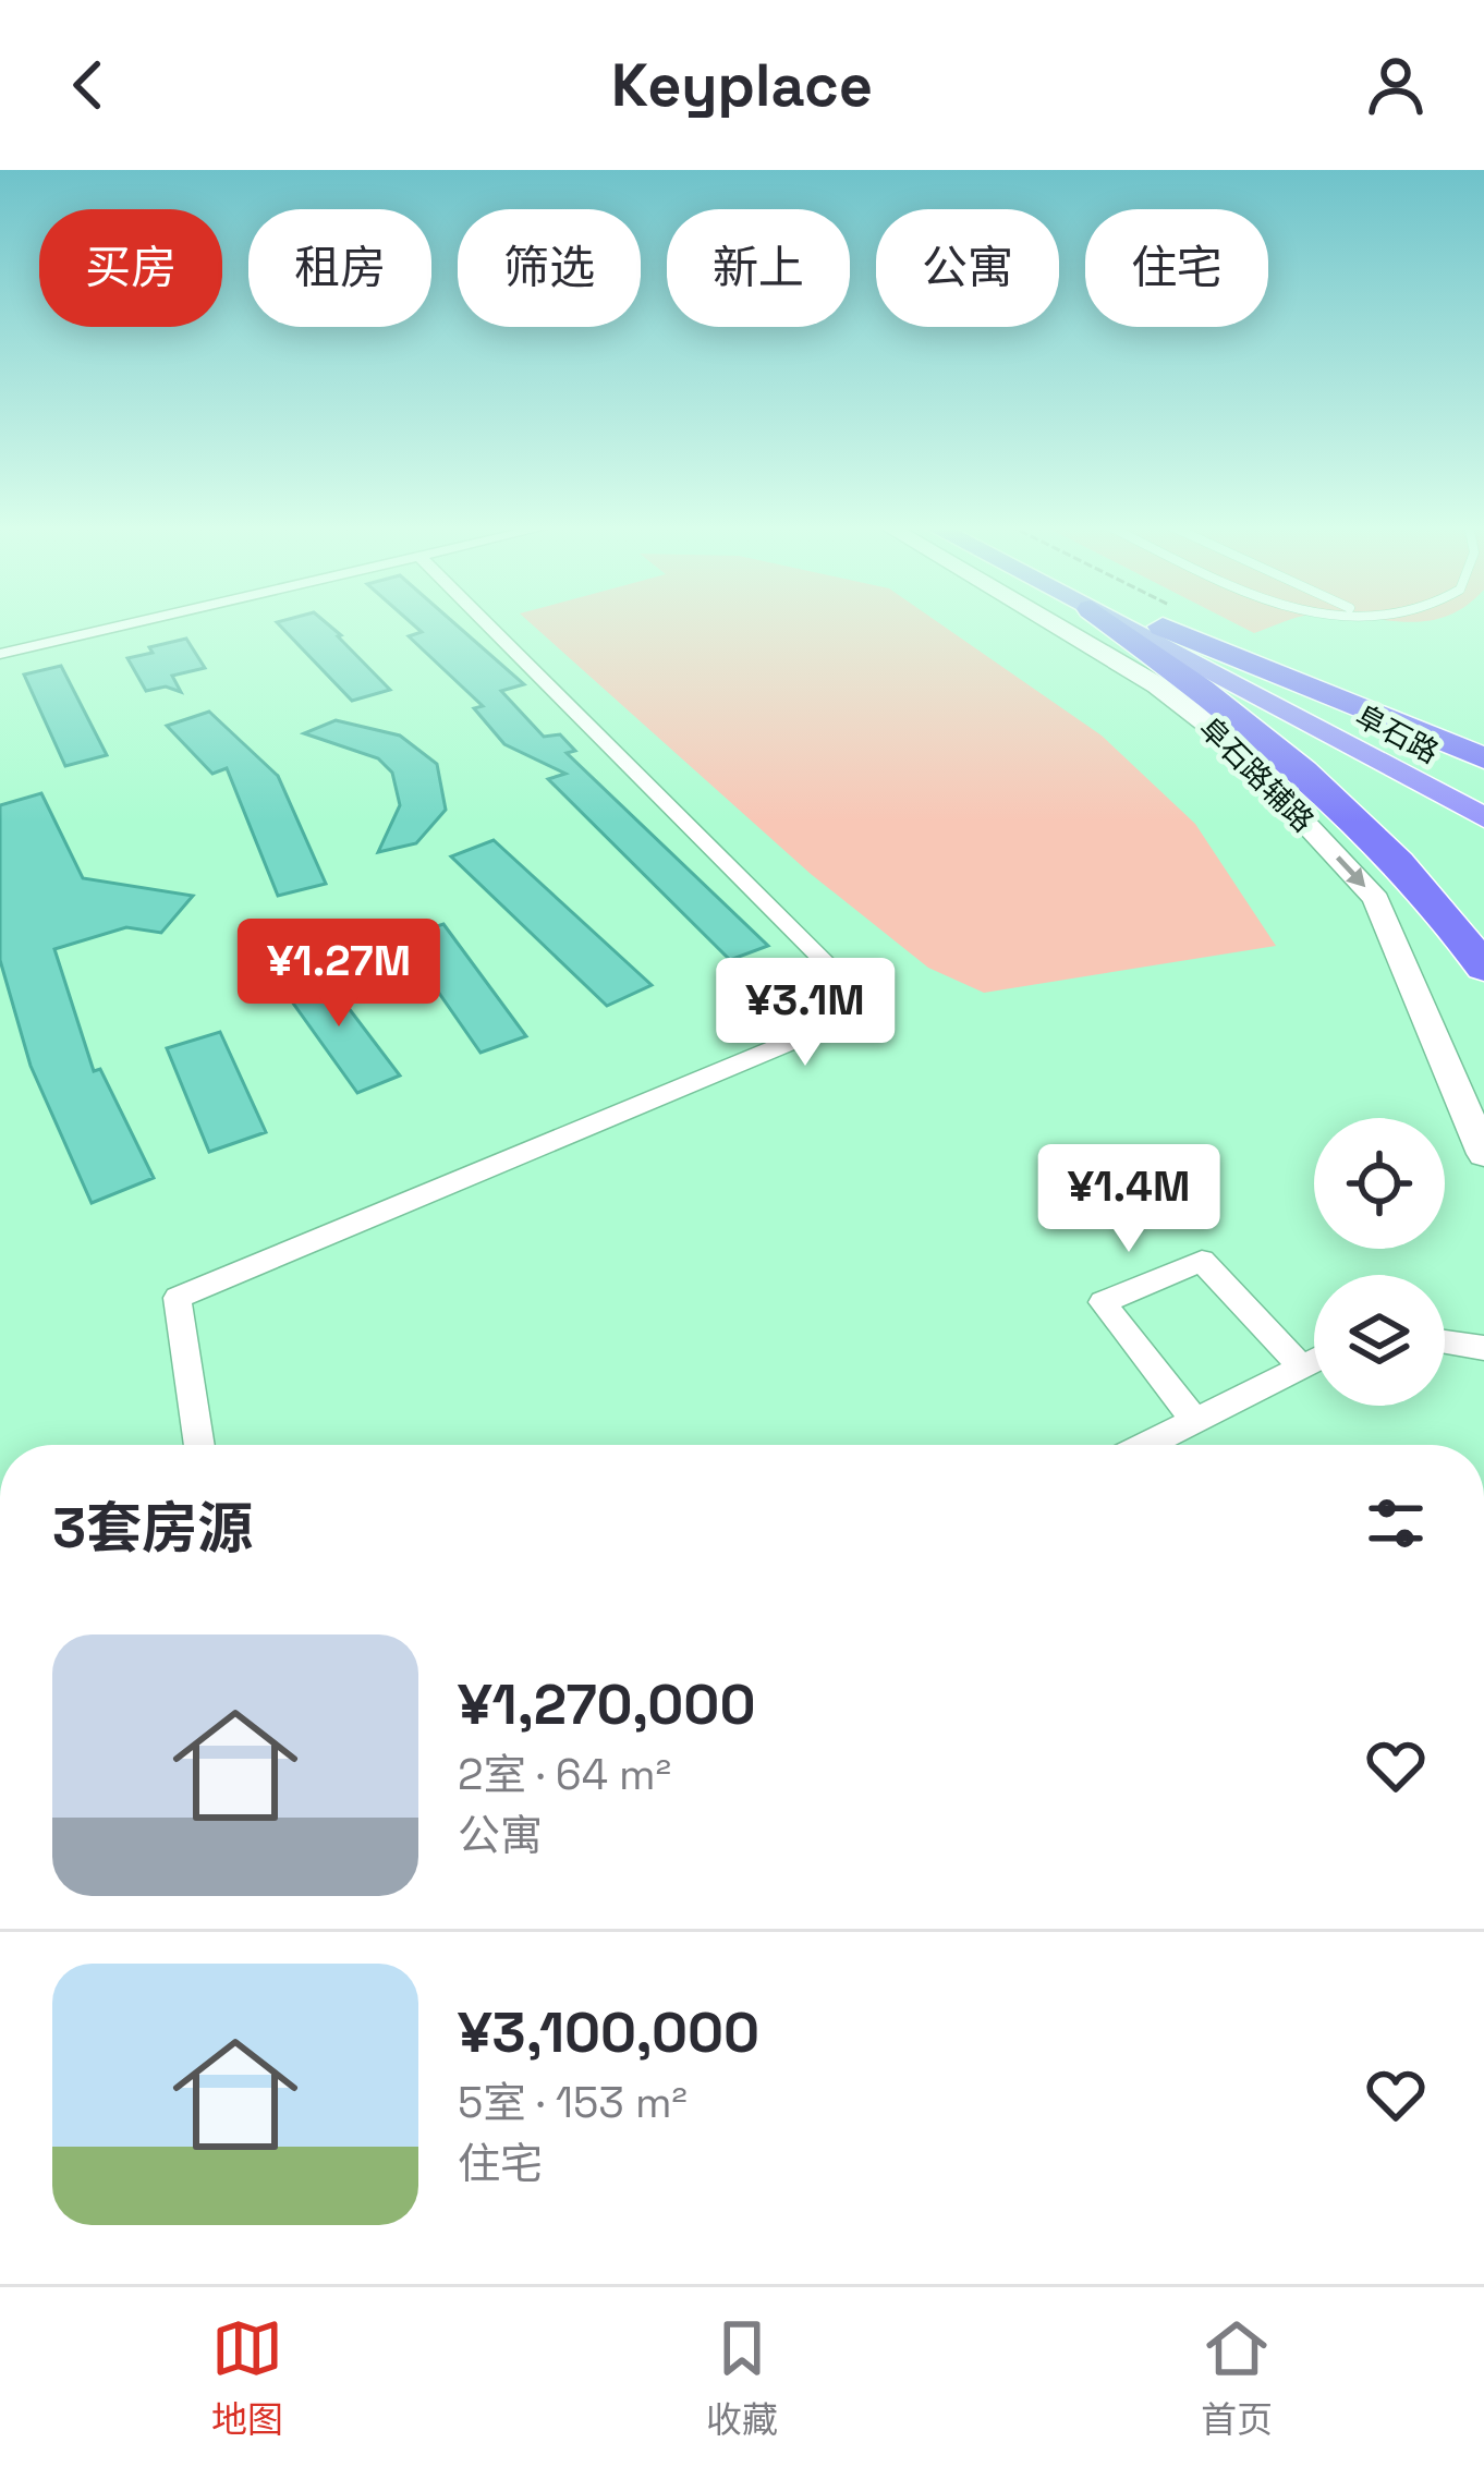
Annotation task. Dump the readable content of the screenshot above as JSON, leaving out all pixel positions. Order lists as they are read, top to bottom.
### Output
{
  "streets": {
    "highway": ["阜石路"],
    "main road": ["阜石路辅路"]
  },
  "one_way": ["阜石路辅路"],
  "page": {
    "header": "Keyplace",
    "chip": [
      "买房",
      "租房",
      "筛选",
      "新上",
      "公寓",
      "住宅"
    ],
    "price": ["¥1.27M", "¥3.1M", "¥1.4M"],
    "heading": "3套房源",
    "list": [
      {
        "name": "¥1,270,000",
        "note": "2室 · 64 m² · 公寓"
      },
      {
        "name": "¥3,100,000",
        "note": "5室 · 153 m² · 住宅"
      }
    ],
    "tabs": ["地图", "收藏", "首页"]
  }
}
